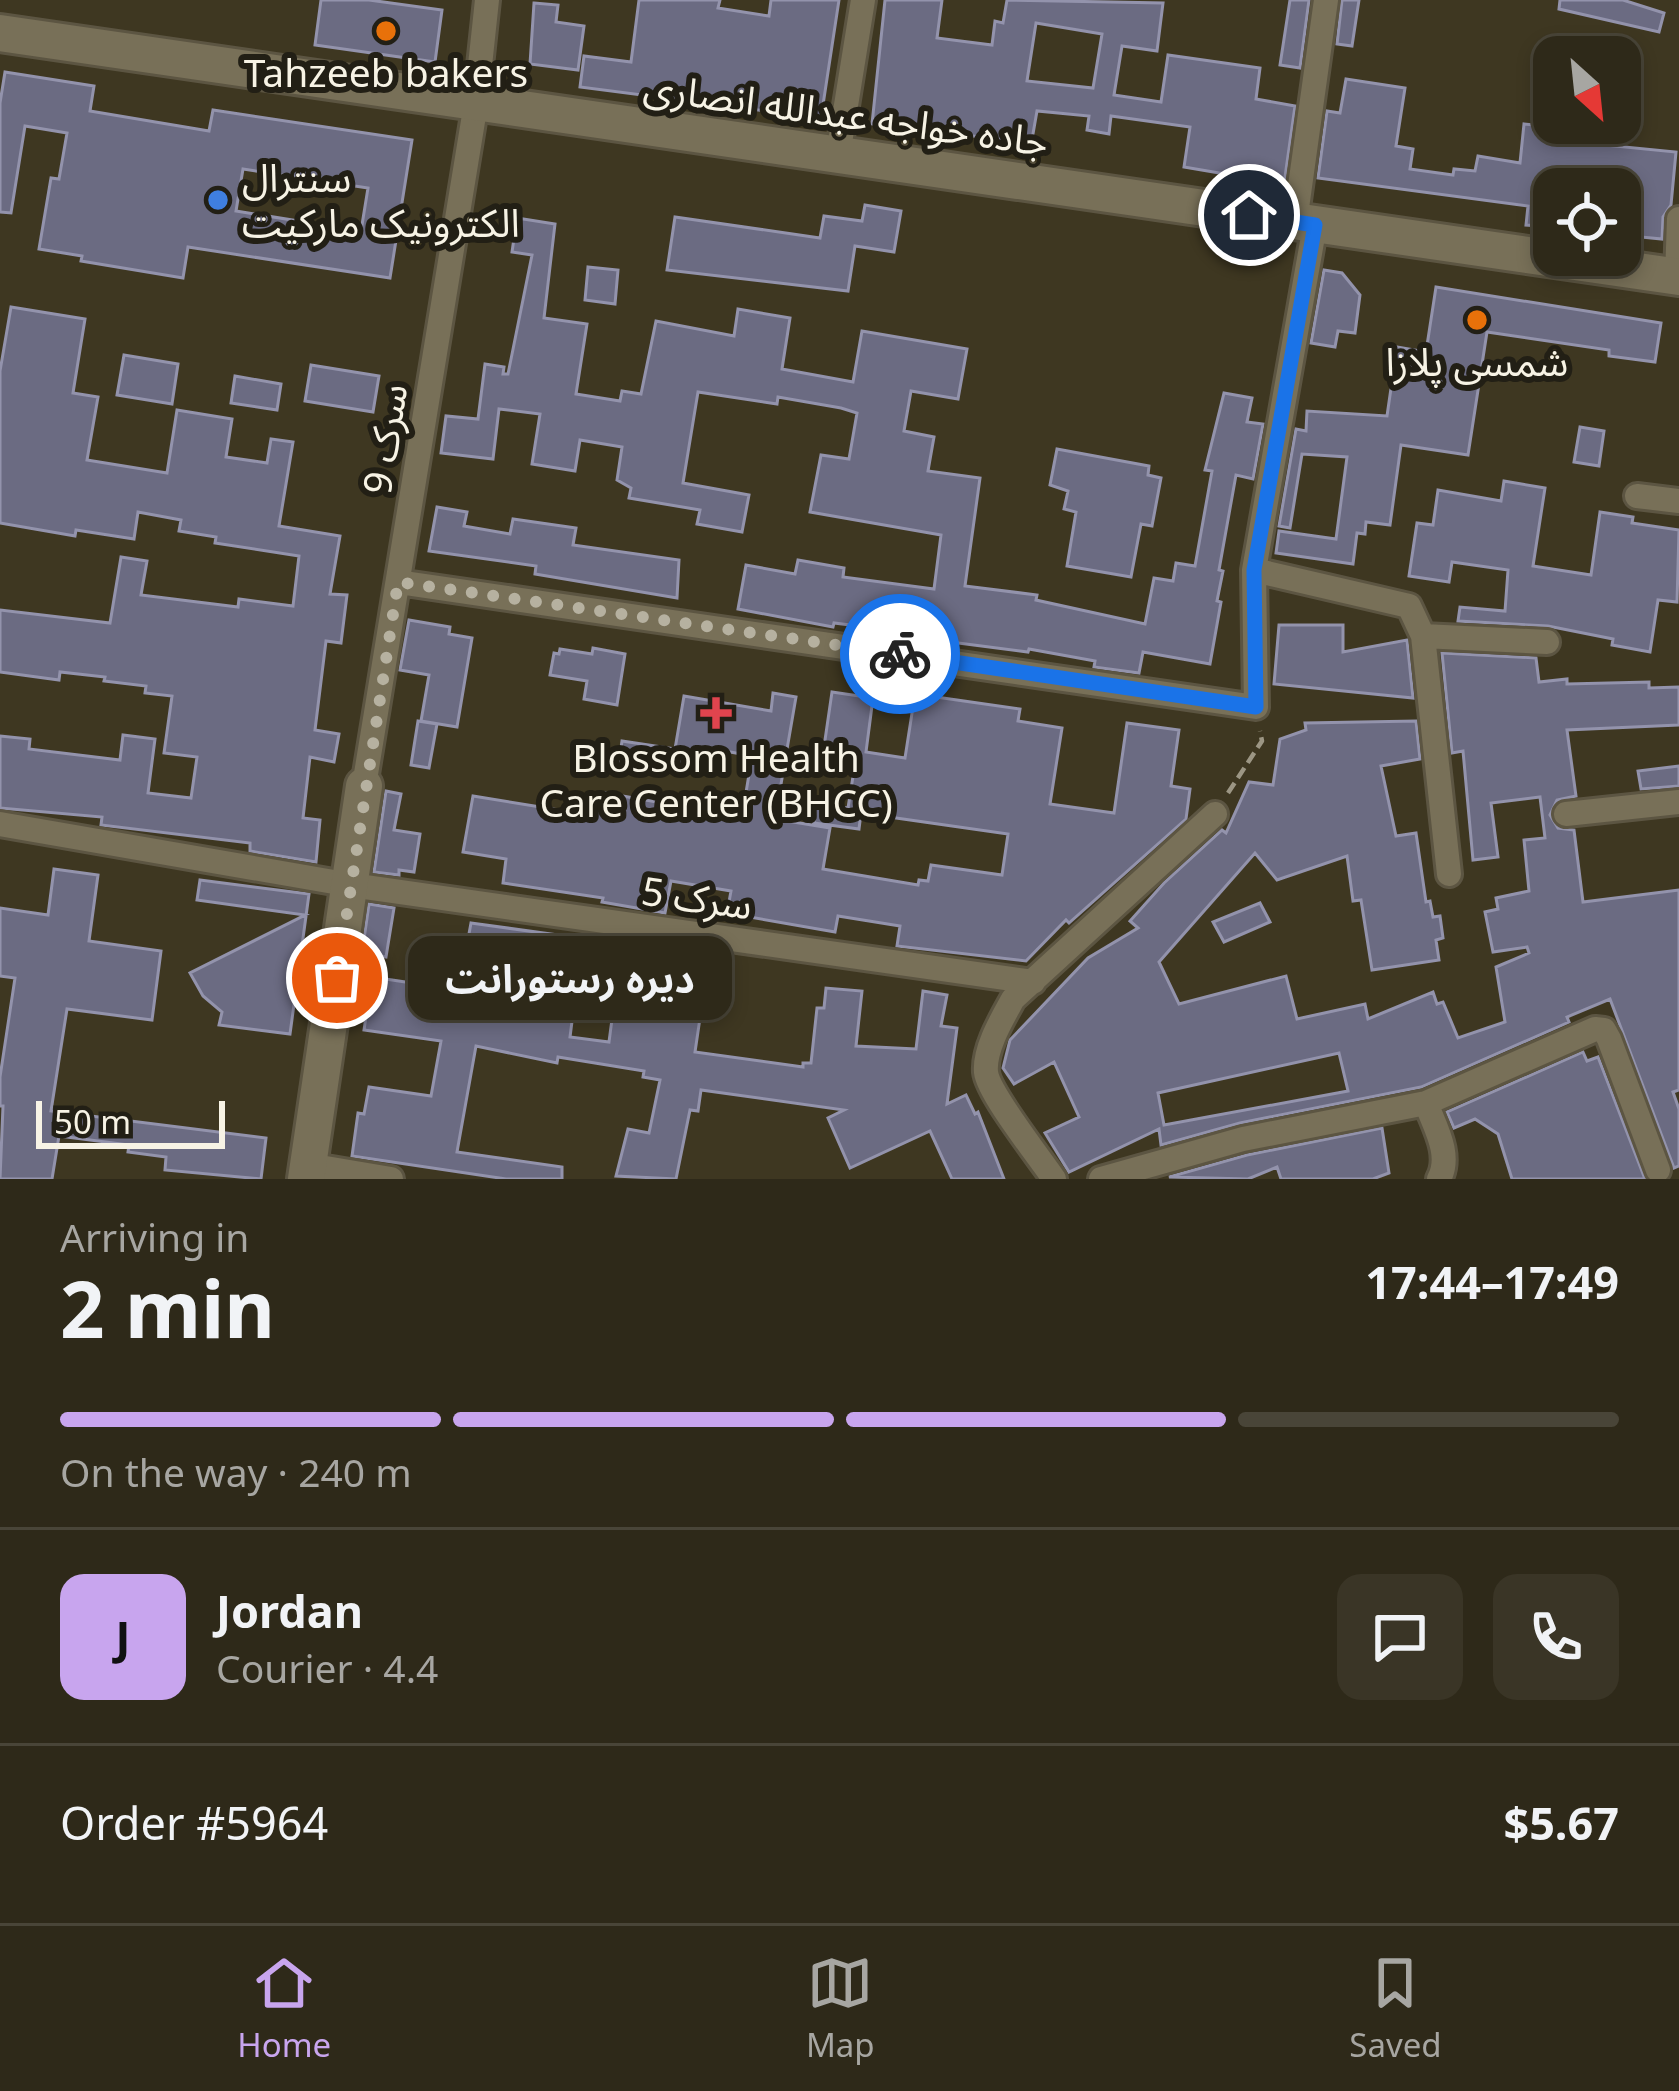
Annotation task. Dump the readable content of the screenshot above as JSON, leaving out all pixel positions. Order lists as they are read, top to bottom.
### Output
{
  "streets": {
    "main road": ["جاده خواجه عبدالله انصاری"],
    "street": ["سرک 9", "سرک 5"]
  },
  "crossings": [
    ["جاده خواجه عبدالله انصاری", "سرک 9"]
  ],
  "places": {
    "other": [
      "Tahzeeb bakers",
      "سنترال الکترونیک مارکیت",
      "شمسی پلازا",
      "دیره رستورانت"
    ],
    "health": ["Blossom Health Care Center (BHCC)"]
  },
  "scale_bar": "50 m",
  "north": "bottom right",
  "page": {
    "bubble": "دیره رستورانت",
    "scale": "50 m",
    "heading": ["2 min", "Arriving in", "17:44–17:49"],
    "panel": [
      "Jordan",
      "Courier · 4.4",
      "Order #5964",
      "$5.67"
    ],
    "bar": "On the way · 240 m",
    "round": "J",
    "tabs": ["Home", "Map", "Saved"]
  }
}
